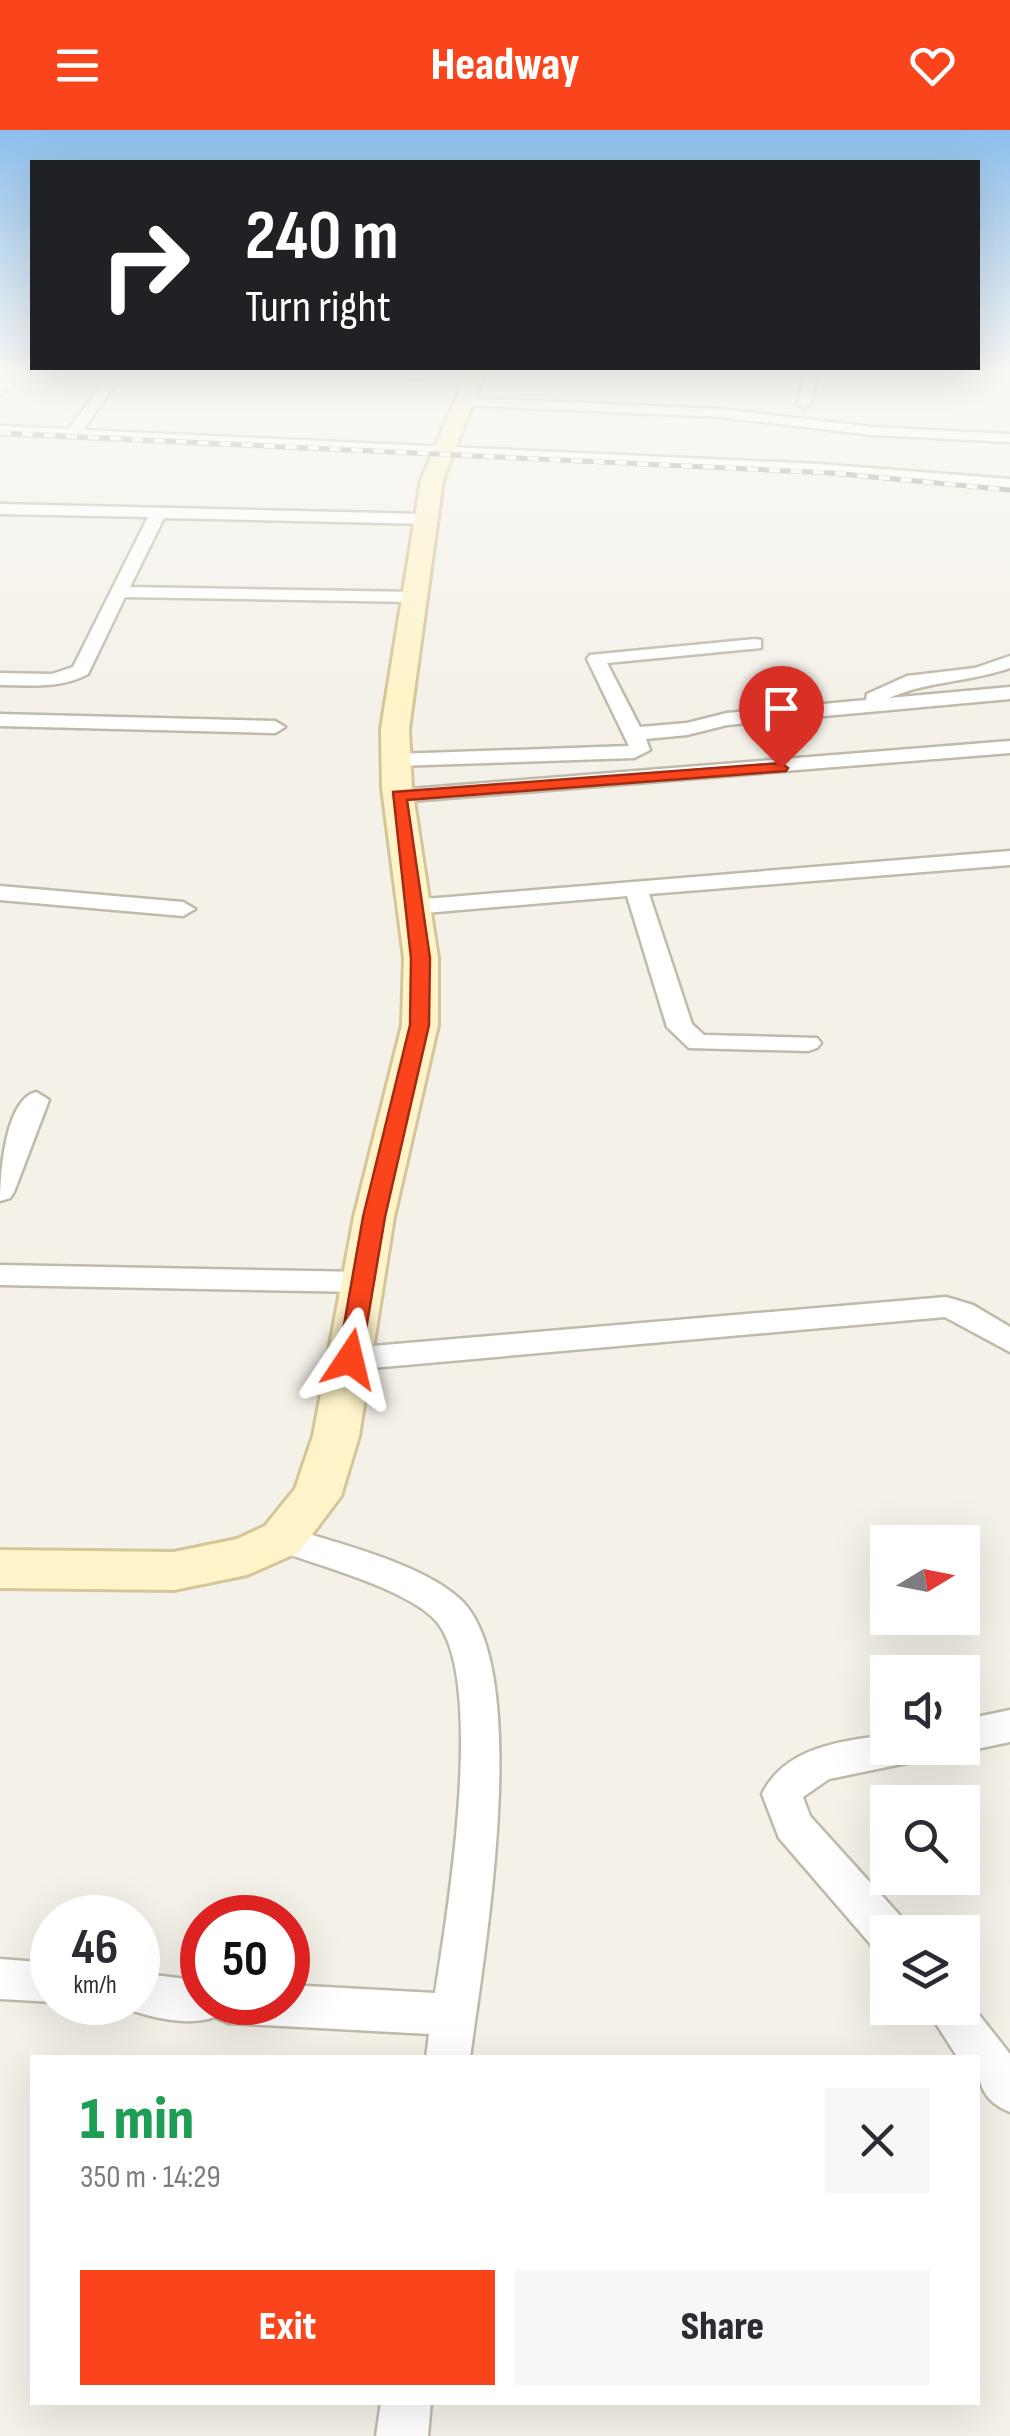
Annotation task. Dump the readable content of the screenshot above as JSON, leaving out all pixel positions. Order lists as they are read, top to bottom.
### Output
{
  "north": "right",
  "page": {
    "header": "Headway",
    "turn": ["240 m", "Turn right"],
    "speed": "46 km/h",
    "limit": "50",
    "heading": ["1 min", "350 m · 14:29"],
    "buttons": ["Exit", "Share"]
  }
}
